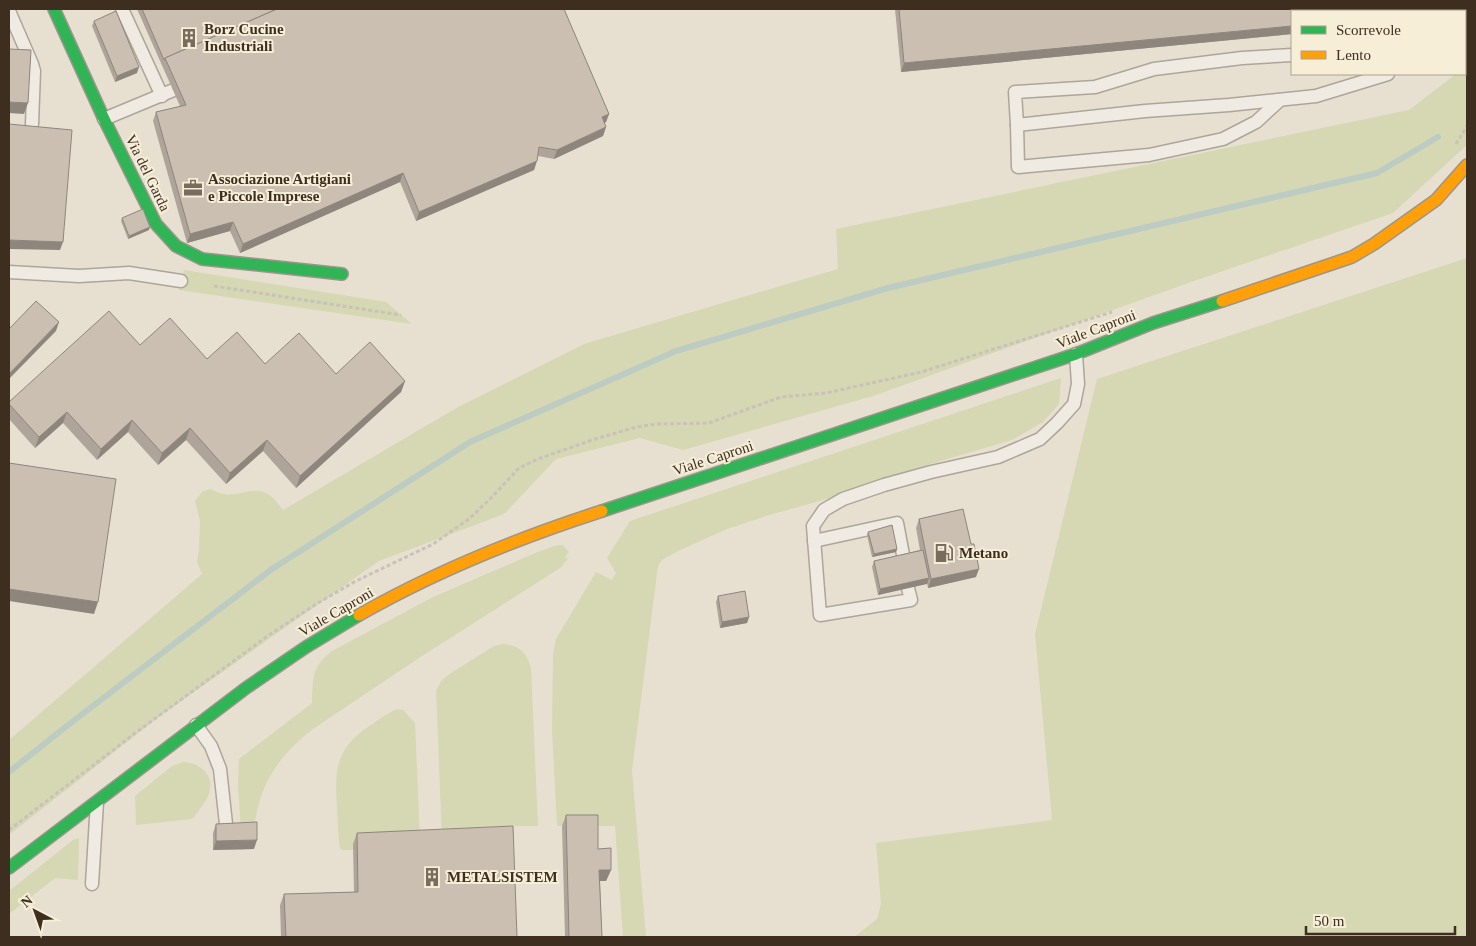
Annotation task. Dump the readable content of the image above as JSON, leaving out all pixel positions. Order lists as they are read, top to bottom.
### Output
{
  "streets": {
    "street": ["Via del Garda", "Viale Caproni"]
  },
  "places": {
    "building": ["Borz Cucine Industriali", "METALSISTEM"],
    "office": ["Associazione Artigiani e Piccole Imprese"],
    "fuel station": ["Metano"]
  },
  "legend": ["Scorrevole", "Lento"],
  "scale_bar": "50 m",
  "north": "top left"
}
